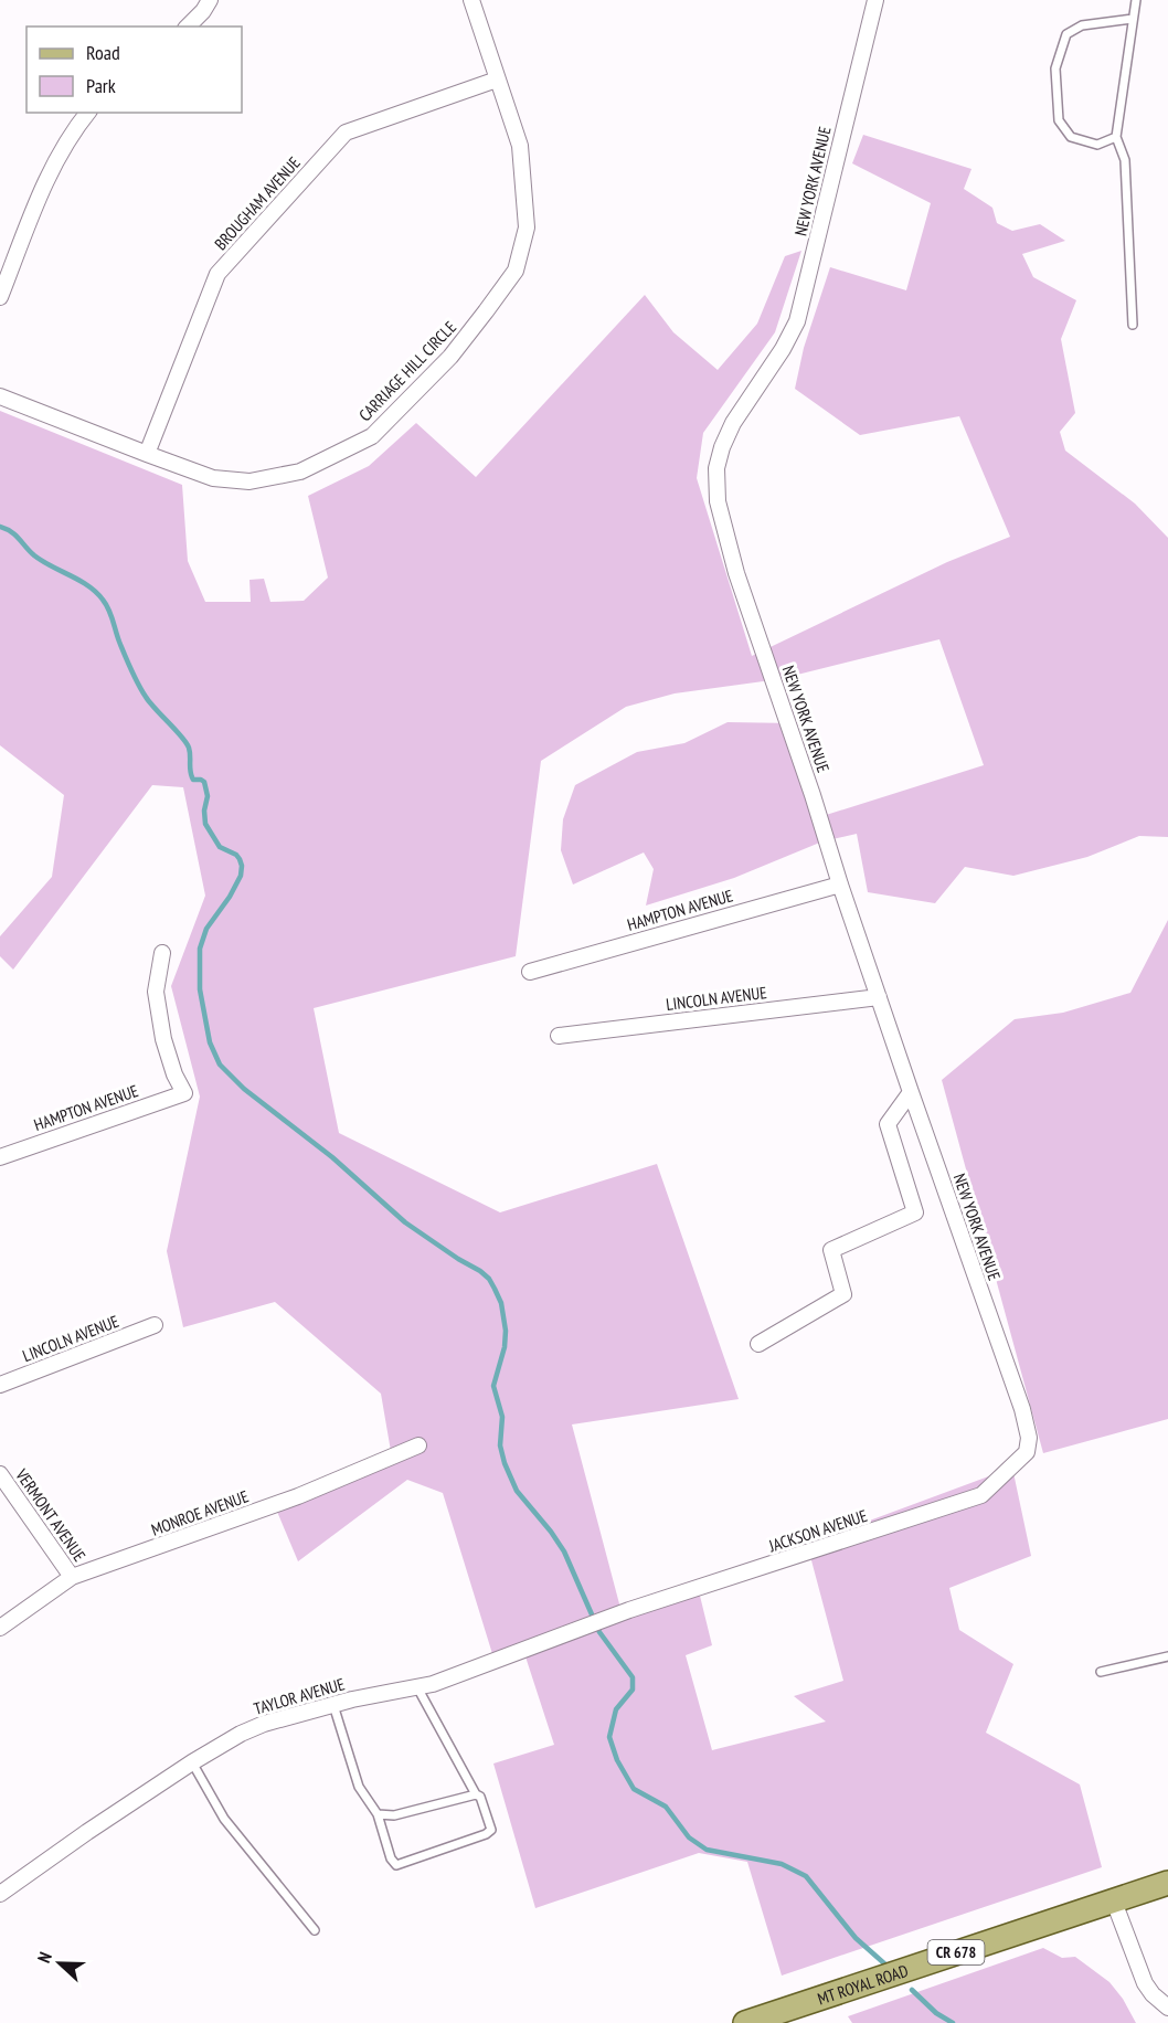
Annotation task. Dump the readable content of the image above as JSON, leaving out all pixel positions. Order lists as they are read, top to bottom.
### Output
{
  "streets": {
    "main road": ["CR 678", "MT ROYAL ROAD"],
    "street": [
      "NEW YORK AVENUE",
      "BROUGHAM AVENUE",
      "CARRIAGE HILL CIRCLE",
      "HAMPTON AVENUE",
      "LINCOLN AVENUE",
      "MONROE AVENUE",
      "VERMONT AVENUE",
      "JACKSON AVENUE",
      "TAYLOR AVENUE"
    ]
  },
  "crossings": [
    ["NEW YORK AVENUE", "HAMPTON AVENUE"],
    ["NEW YORK AVENUE", "LINCOLN AVENUE"],
    ["NEW YORK AVENUE", "JACKSON AVENUE"],
    ["BROUGHAM AVENUE", "CARRIAGE HILL CIRCLE"],
    ["MONROE AVENUE", "VERMONT AVENUE"],
    ["JACKSON AVENUE", "TAYLOR AVENUE"]
  ],
  "legend": ["Road", "Park"],
  "north": "left"
}
